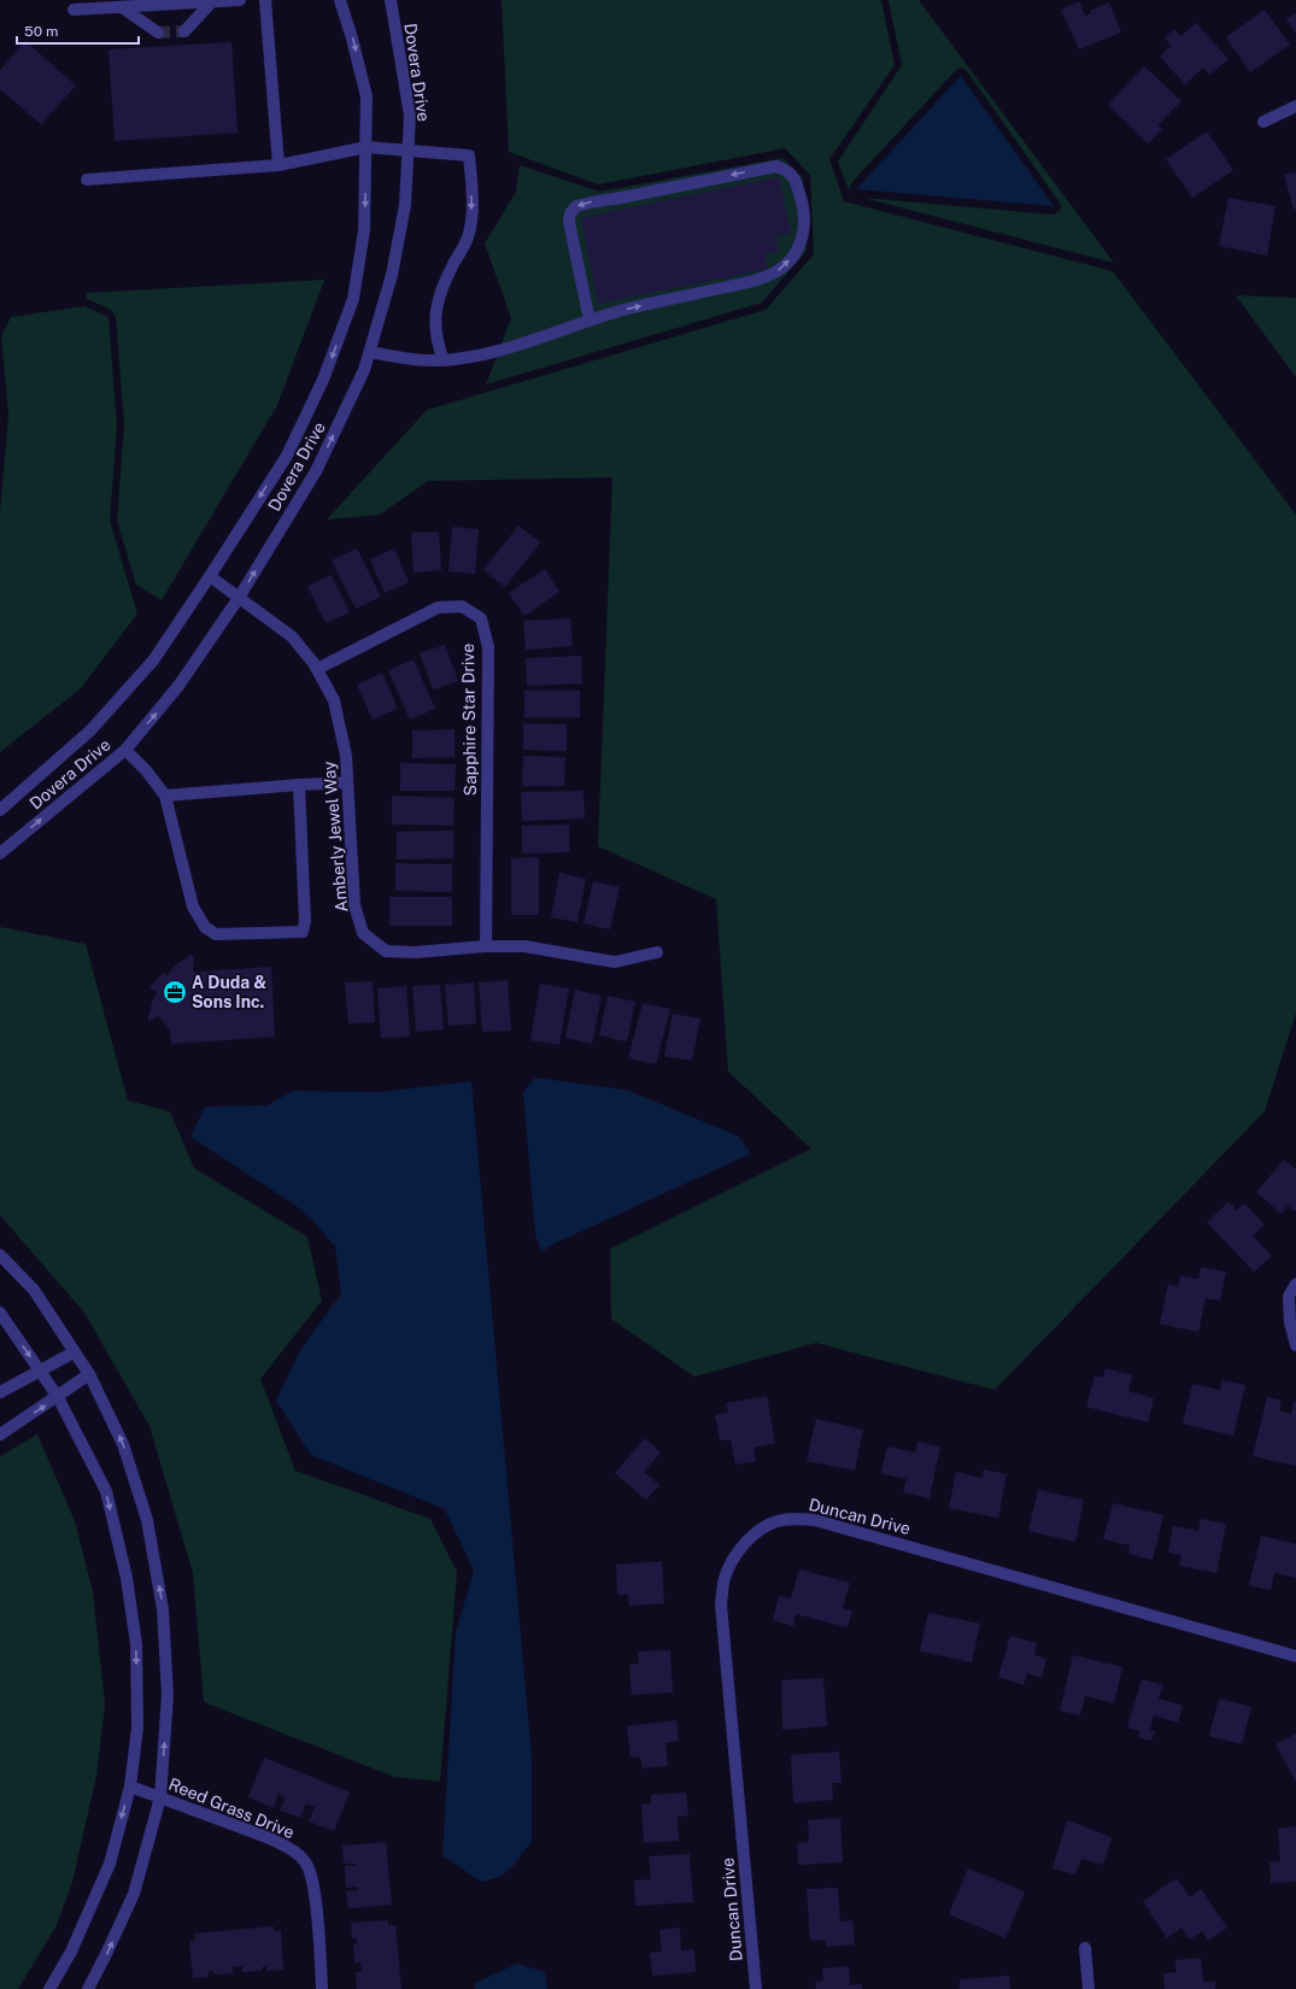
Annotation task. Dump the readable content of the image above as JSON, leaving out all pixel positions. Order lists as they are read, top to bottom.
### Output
{
  "streets": {
    "street": [
      "Dovera Drive",
      "Sapphire Star Drive",
      "Amberly Jewel Way",
      "Duncan Drive",
      "Reed Grass Drive"
    ]
  },
  "crossings": [
    ["Dovera Drive", "Amberly Jewel Way"],
    ["Sapphire Star Drive", "Amberly Jewel Way"]
  ],
  "places": {
    "office": ["A Duda & Sons Inc."]
  },
  "scale_bar": "50 m"
}
